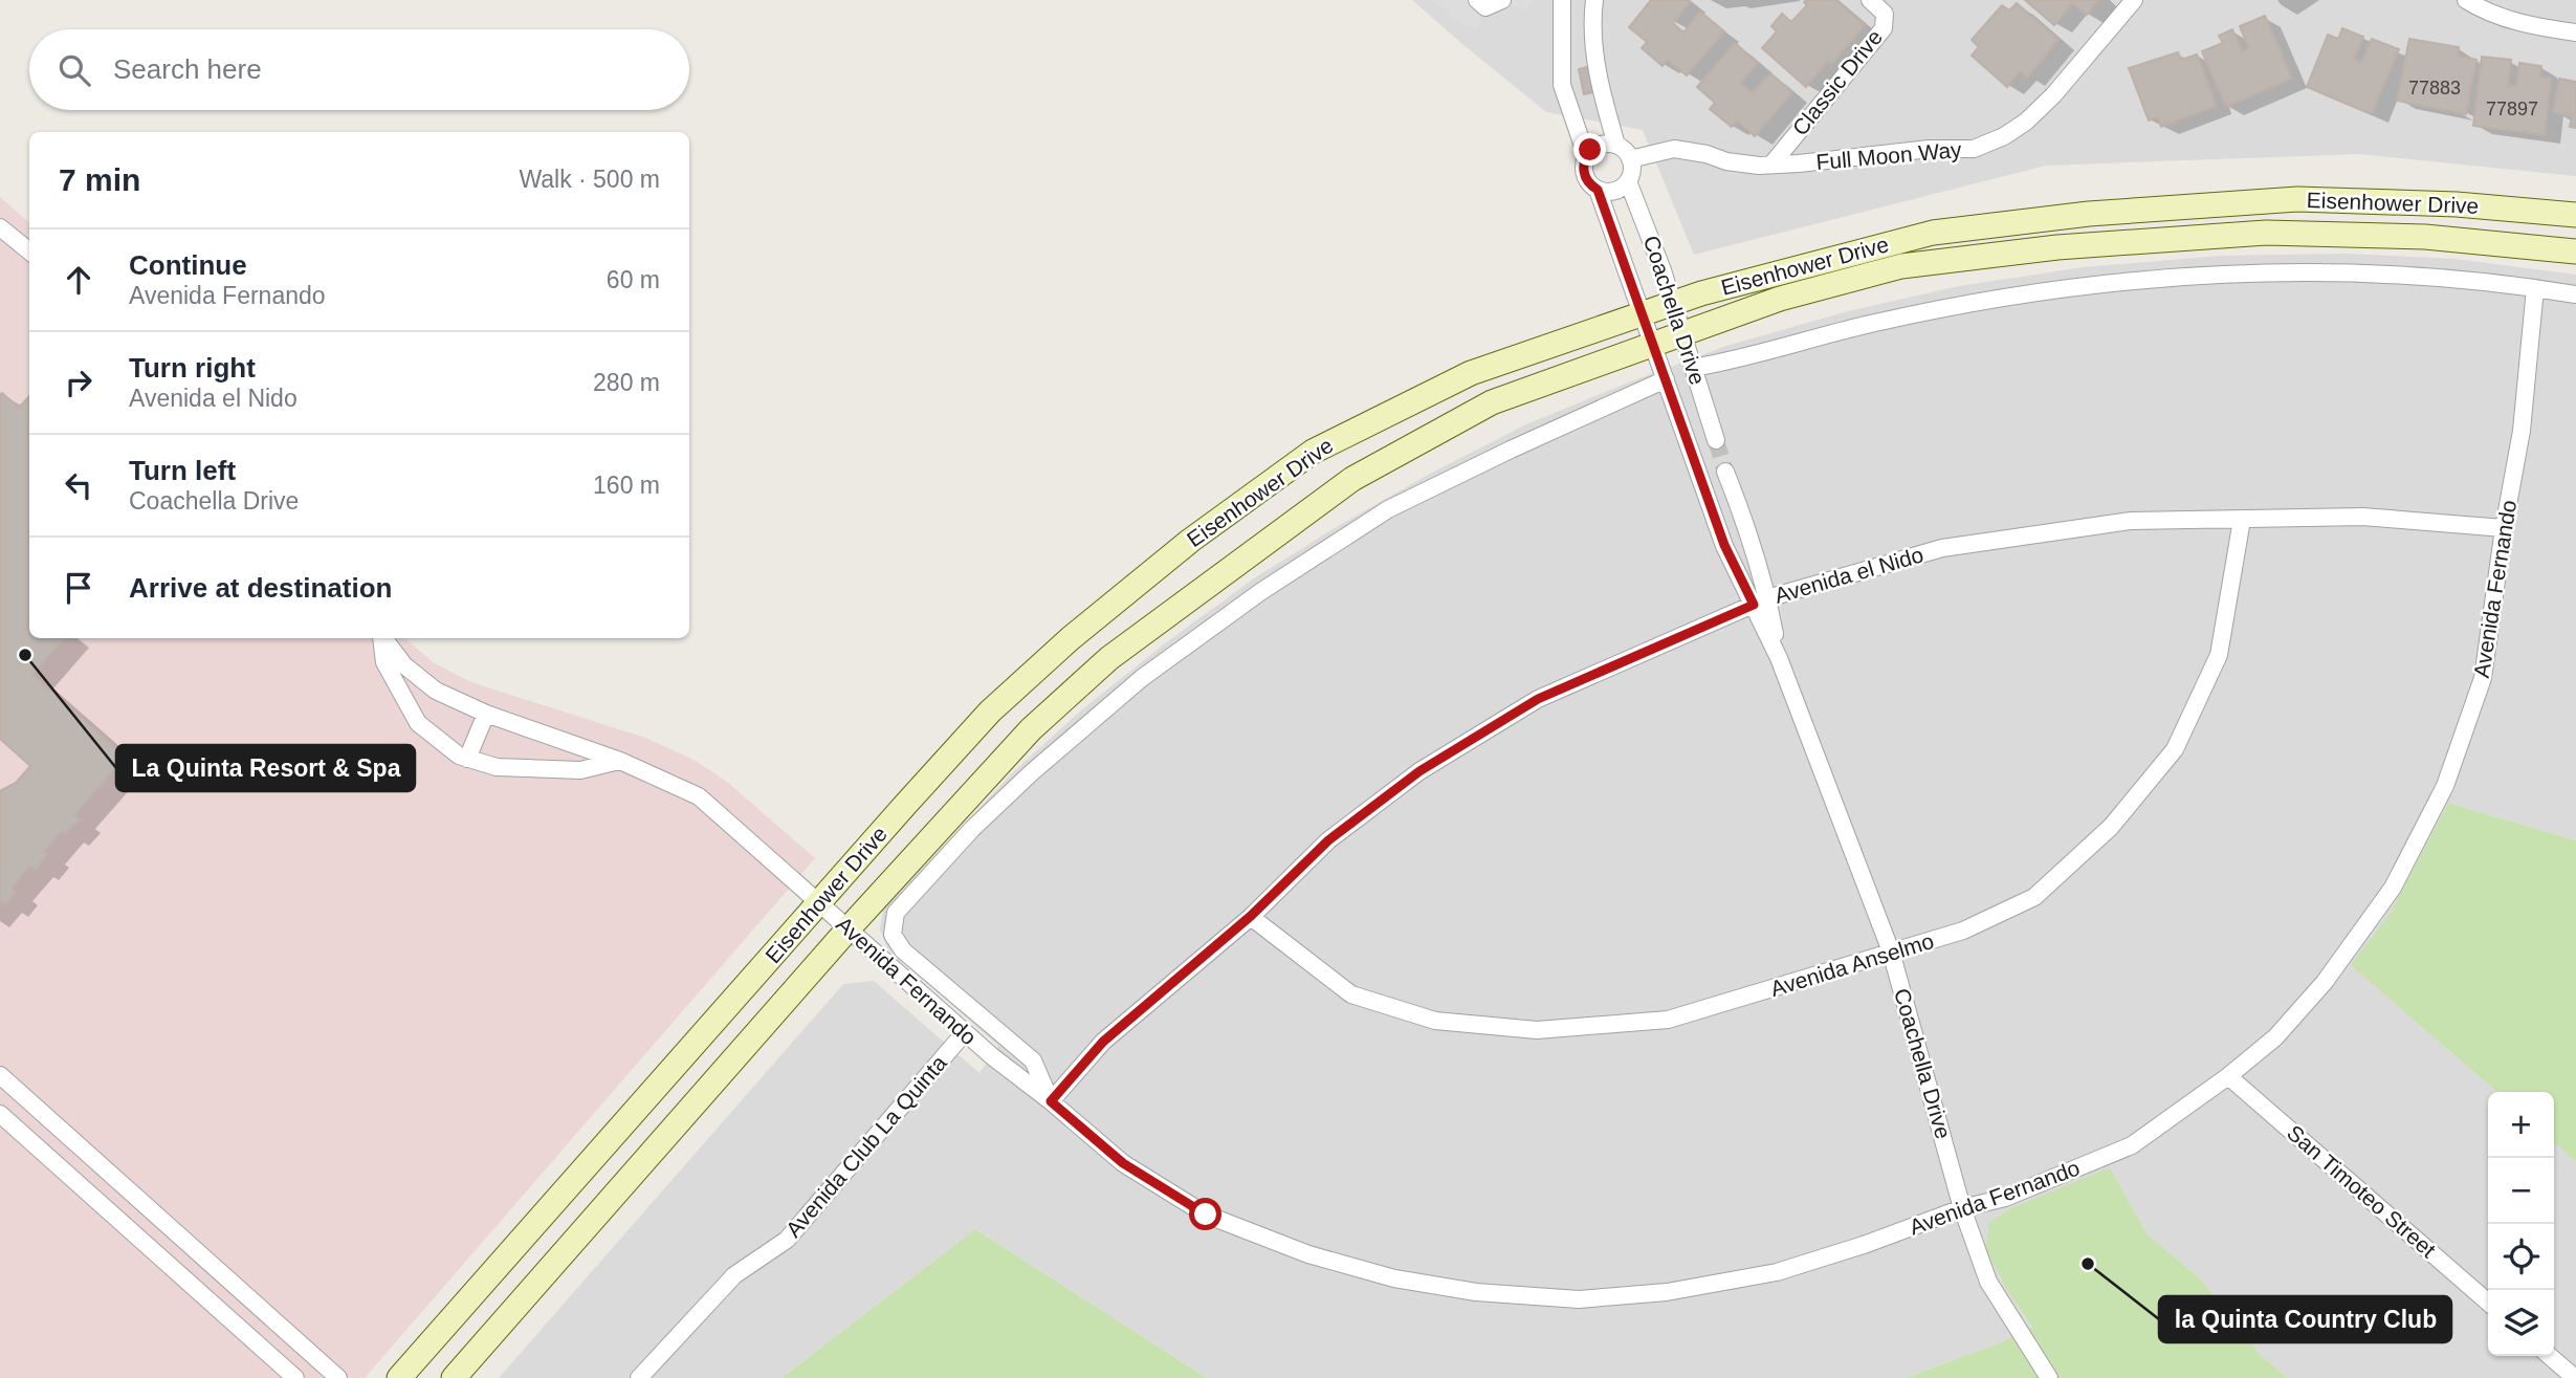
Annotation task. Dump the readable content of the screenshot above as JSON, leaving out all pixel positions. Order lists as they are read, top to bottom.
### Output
{
  "streets": {
    "main road": ["Eisenhower Drive"],
    "street": [
      "Classic Drive",
      "Full Moon Way",
      "Coachella Drive",
      "Avenida el Nido",
      "Avenida Fernando",
      "Avenida Anselmo",
      "Avenida Club La Quinta",
      "San Timoteo Street"
    ]
  },
  "crossings": [
    ["Classic Drive", "Full Moon Way"],
    ["Full Moon Way", "Coachella Drive"],
    ["Eisenhower Drive", "Coachella Drive"],
    ["Eisenhower Drive", "Avenida Fernando"],
    ["Coachella Drive", "Avenida el Nido"],
    ["Coachella Drive", "Avenida Fernando"],
    ["Coachella Drive", "Avenida Anselmo"],
    ["Avenida el Nido", "Avenida Fernando"],
    ["Avenida el Nido", "Avenida Anselmo"],
    ["Avenida Fernando", "Avenida Club La Quinta"],
    ["Avenida Fernando", "San Timoteo Street"]
  ],
  "places": ["La Quinta Resort & Spa", "la Quinta Country Club"],
  "house_numbers": ["77883", "77897"],
  "page": {
    "search": "Search here",
    "heading": ["7 min", "Walk · 500 m"],
    "list": [
      ["Continue", "Avenida Fernando", "60 m"],
      ["Turn right", "Avenida el Nido", "280 m"],
      ["Turn left", "Coachella Drive", "160 m"],
      "Arrive at destination"
    ],
    "map_buttons": ["+", "−"]
  }
}
